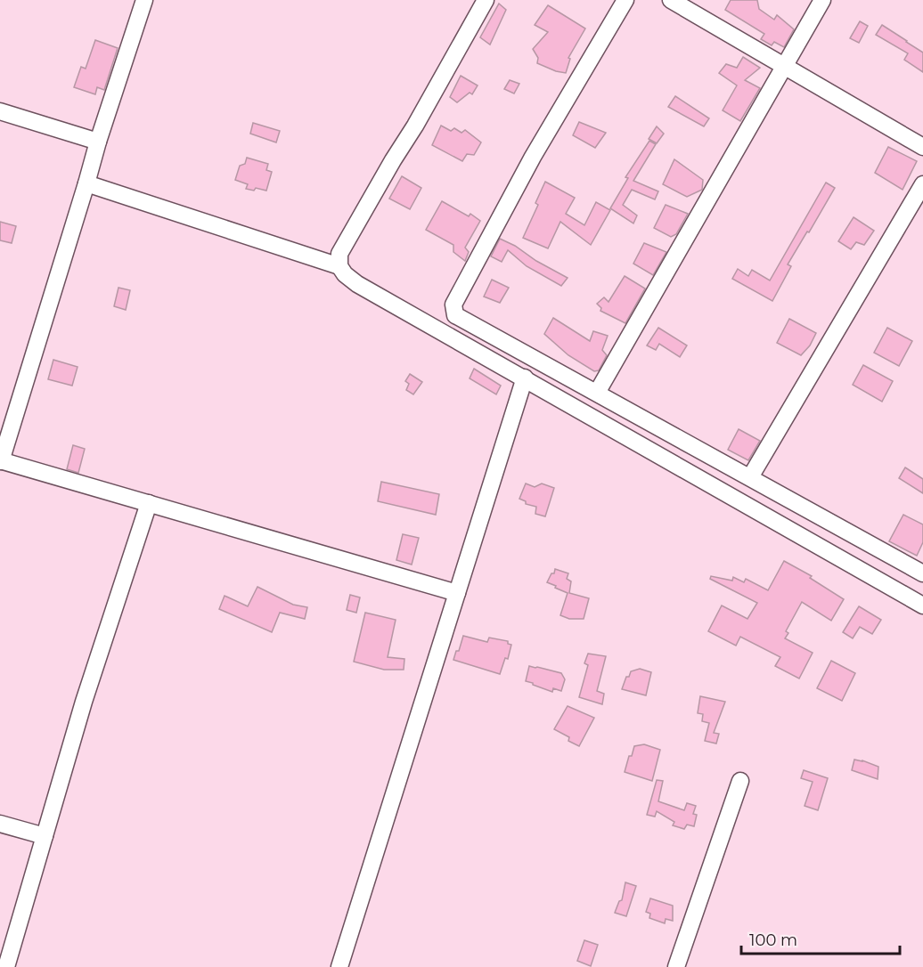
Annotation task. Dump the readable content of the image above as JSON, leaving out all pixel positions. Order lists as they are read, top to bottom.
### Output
{
  "scale_bar": "100 m"
}
